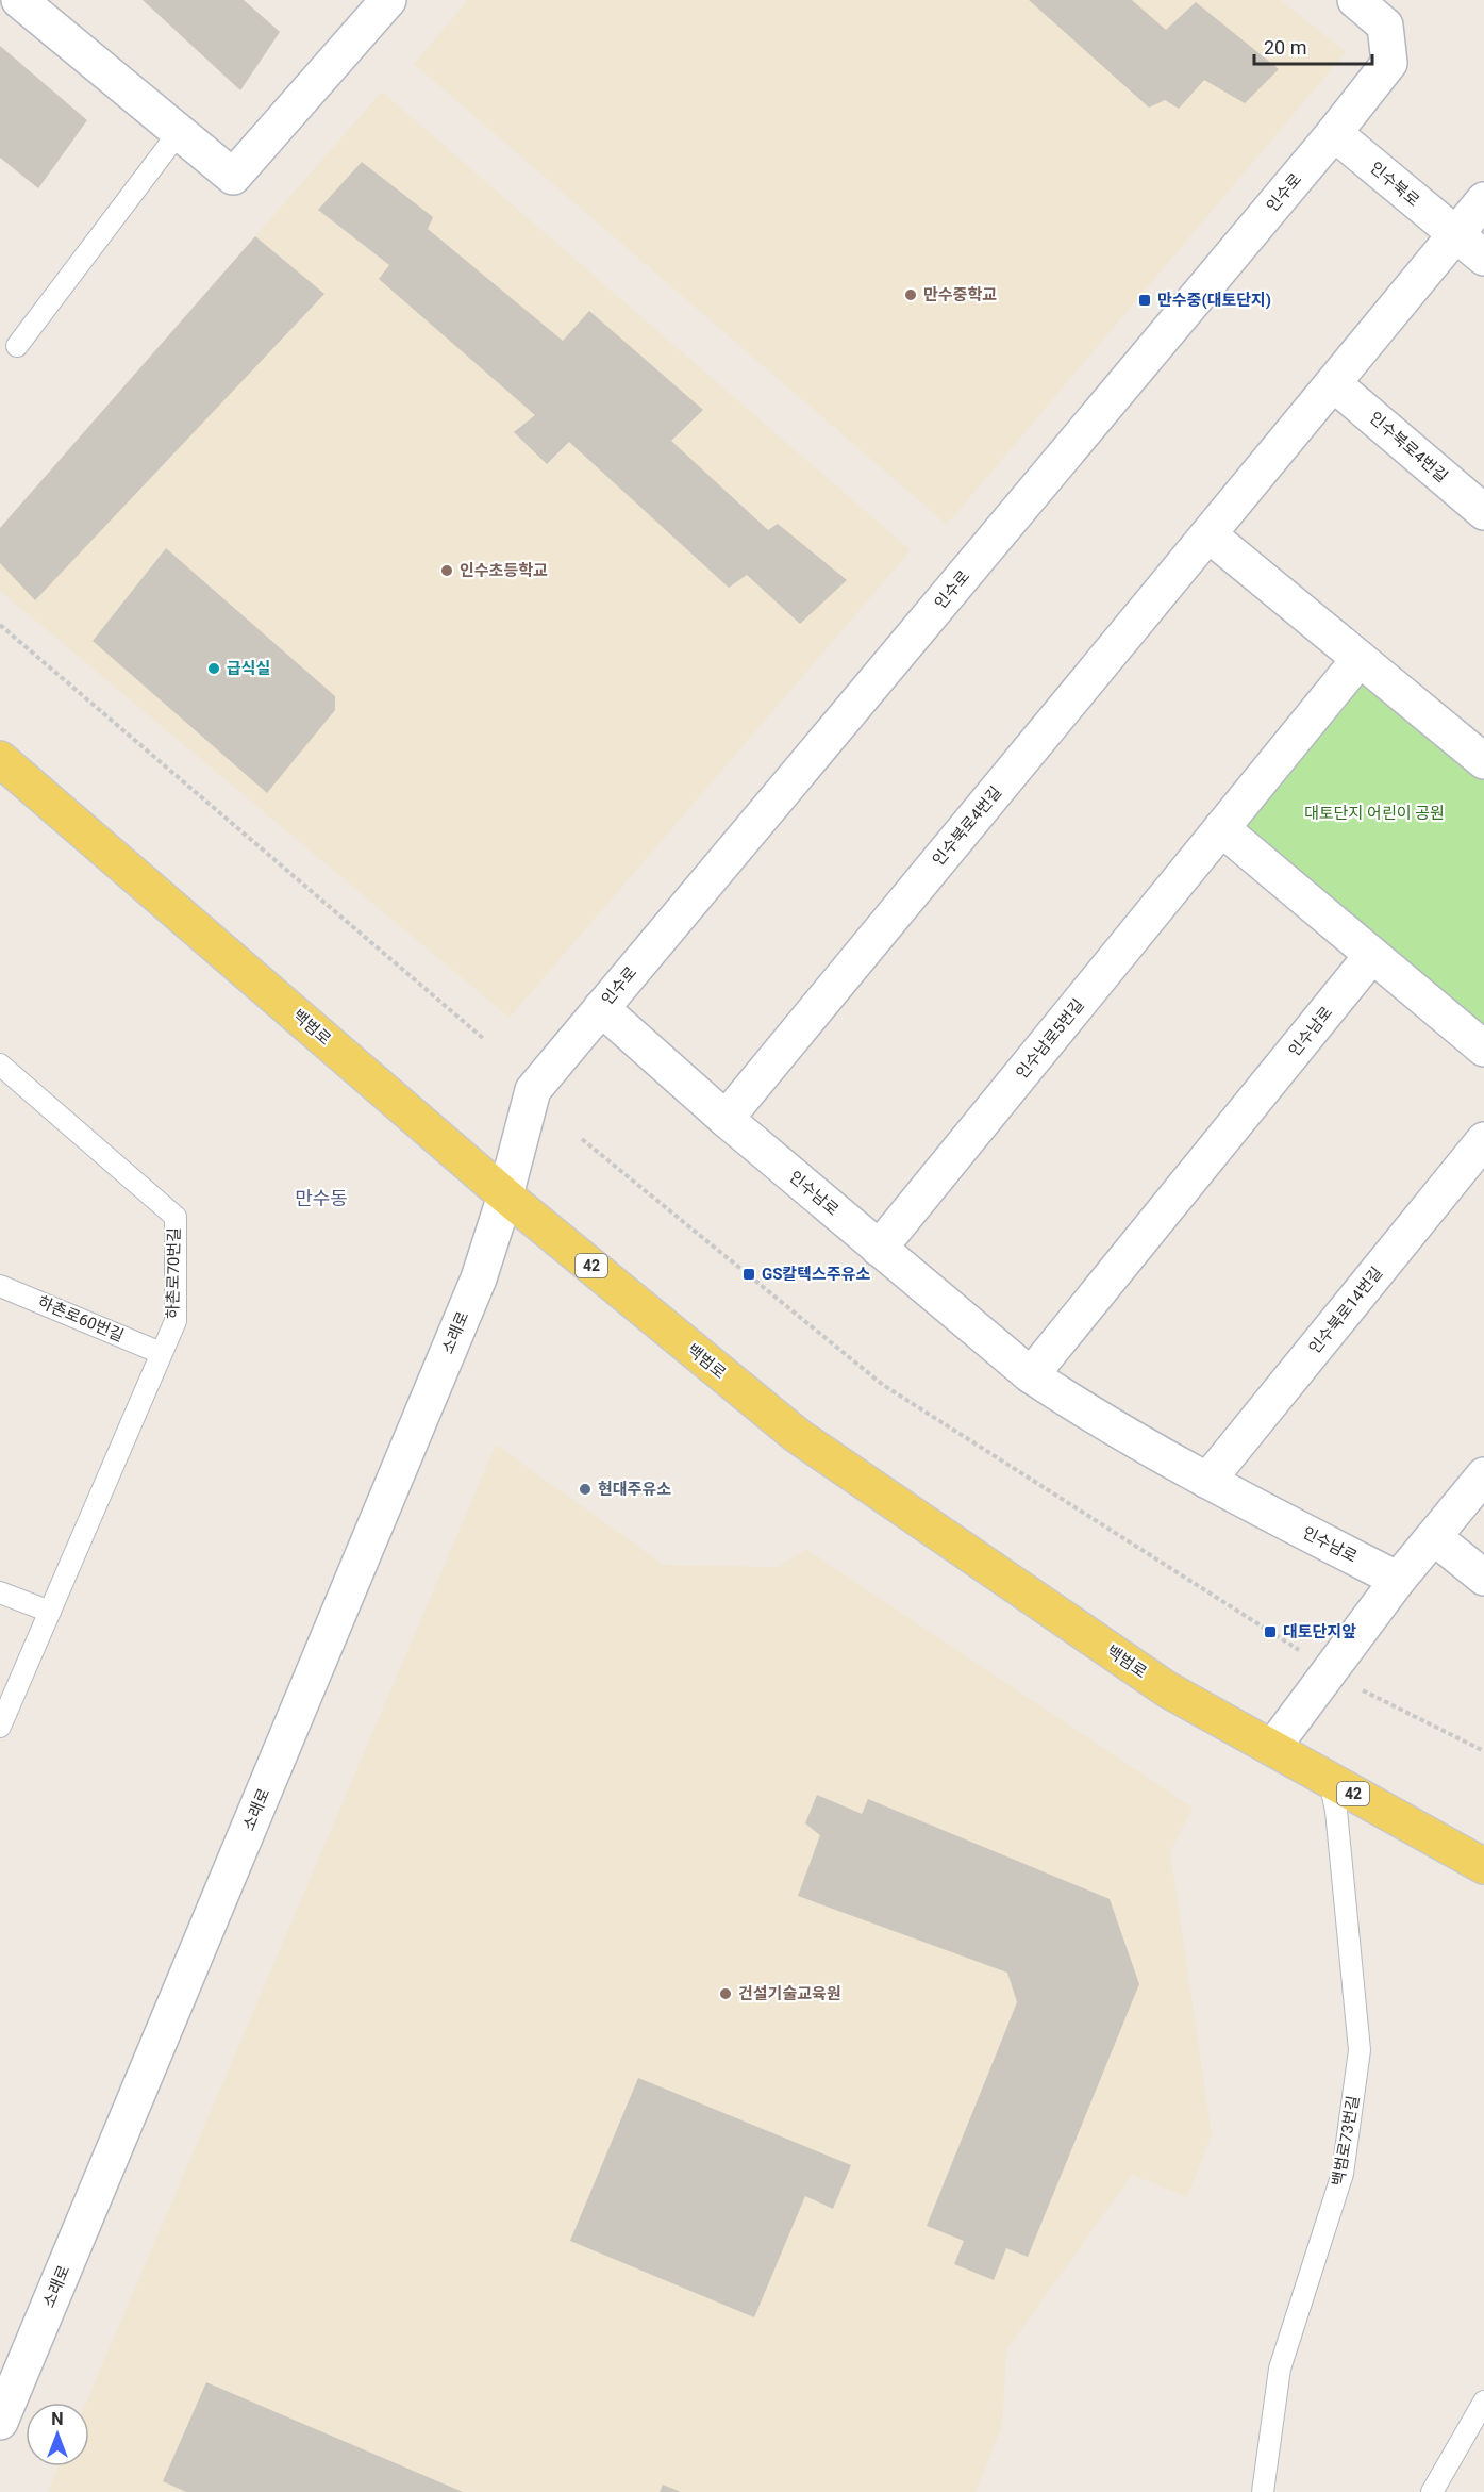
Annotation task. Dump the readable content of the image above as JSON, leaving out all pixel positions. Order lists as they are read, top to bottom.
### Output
{
  "streets": {
    "main road": ["백범로", "42"],
    "street": [
      "인수북로",
      "인수로",
      "인수북로4번길",
      "인수남로",
      "인수남로5번길",
      "인수북로14번길",
      "소래로"
    ],
    "lane": ["하촌로70번길", "하촌로60번길", "백범로73번길"]
  },
  "crossings": [
    ["인수북로", "인수로"],
    ["인수북로", "인수북로4번길"],
    ["인수로", "백범로"],
    ["인수로", "인수남로"],
    ["인수로", "소래로"],
    ["인수북로4번길", "인수남로"],
    ["백범로", "소래로"],
    ["백범로", "백범로73번길"],
    ["인수남로", "인수남로5번길"],
    ["인수남로", "인수북로14번길"],
    ["하촌로70번길", "하촌로60번길"]
  ],
  "districts": ["만수동"],
  "parks": ["대토단지 어린이 공원"],
  "places": {
    "other": [
      "만수중학교",
      "인수초등학교",
      "급식실",
      "현대주유소",
      "건설기술교육원"
    ],
    "transit": ["만수중(대토단지)", "GS칼텍스주유소", "대토단지앞"]
  },
  "scale_bar": "20 m",
  "north": "top"
}
